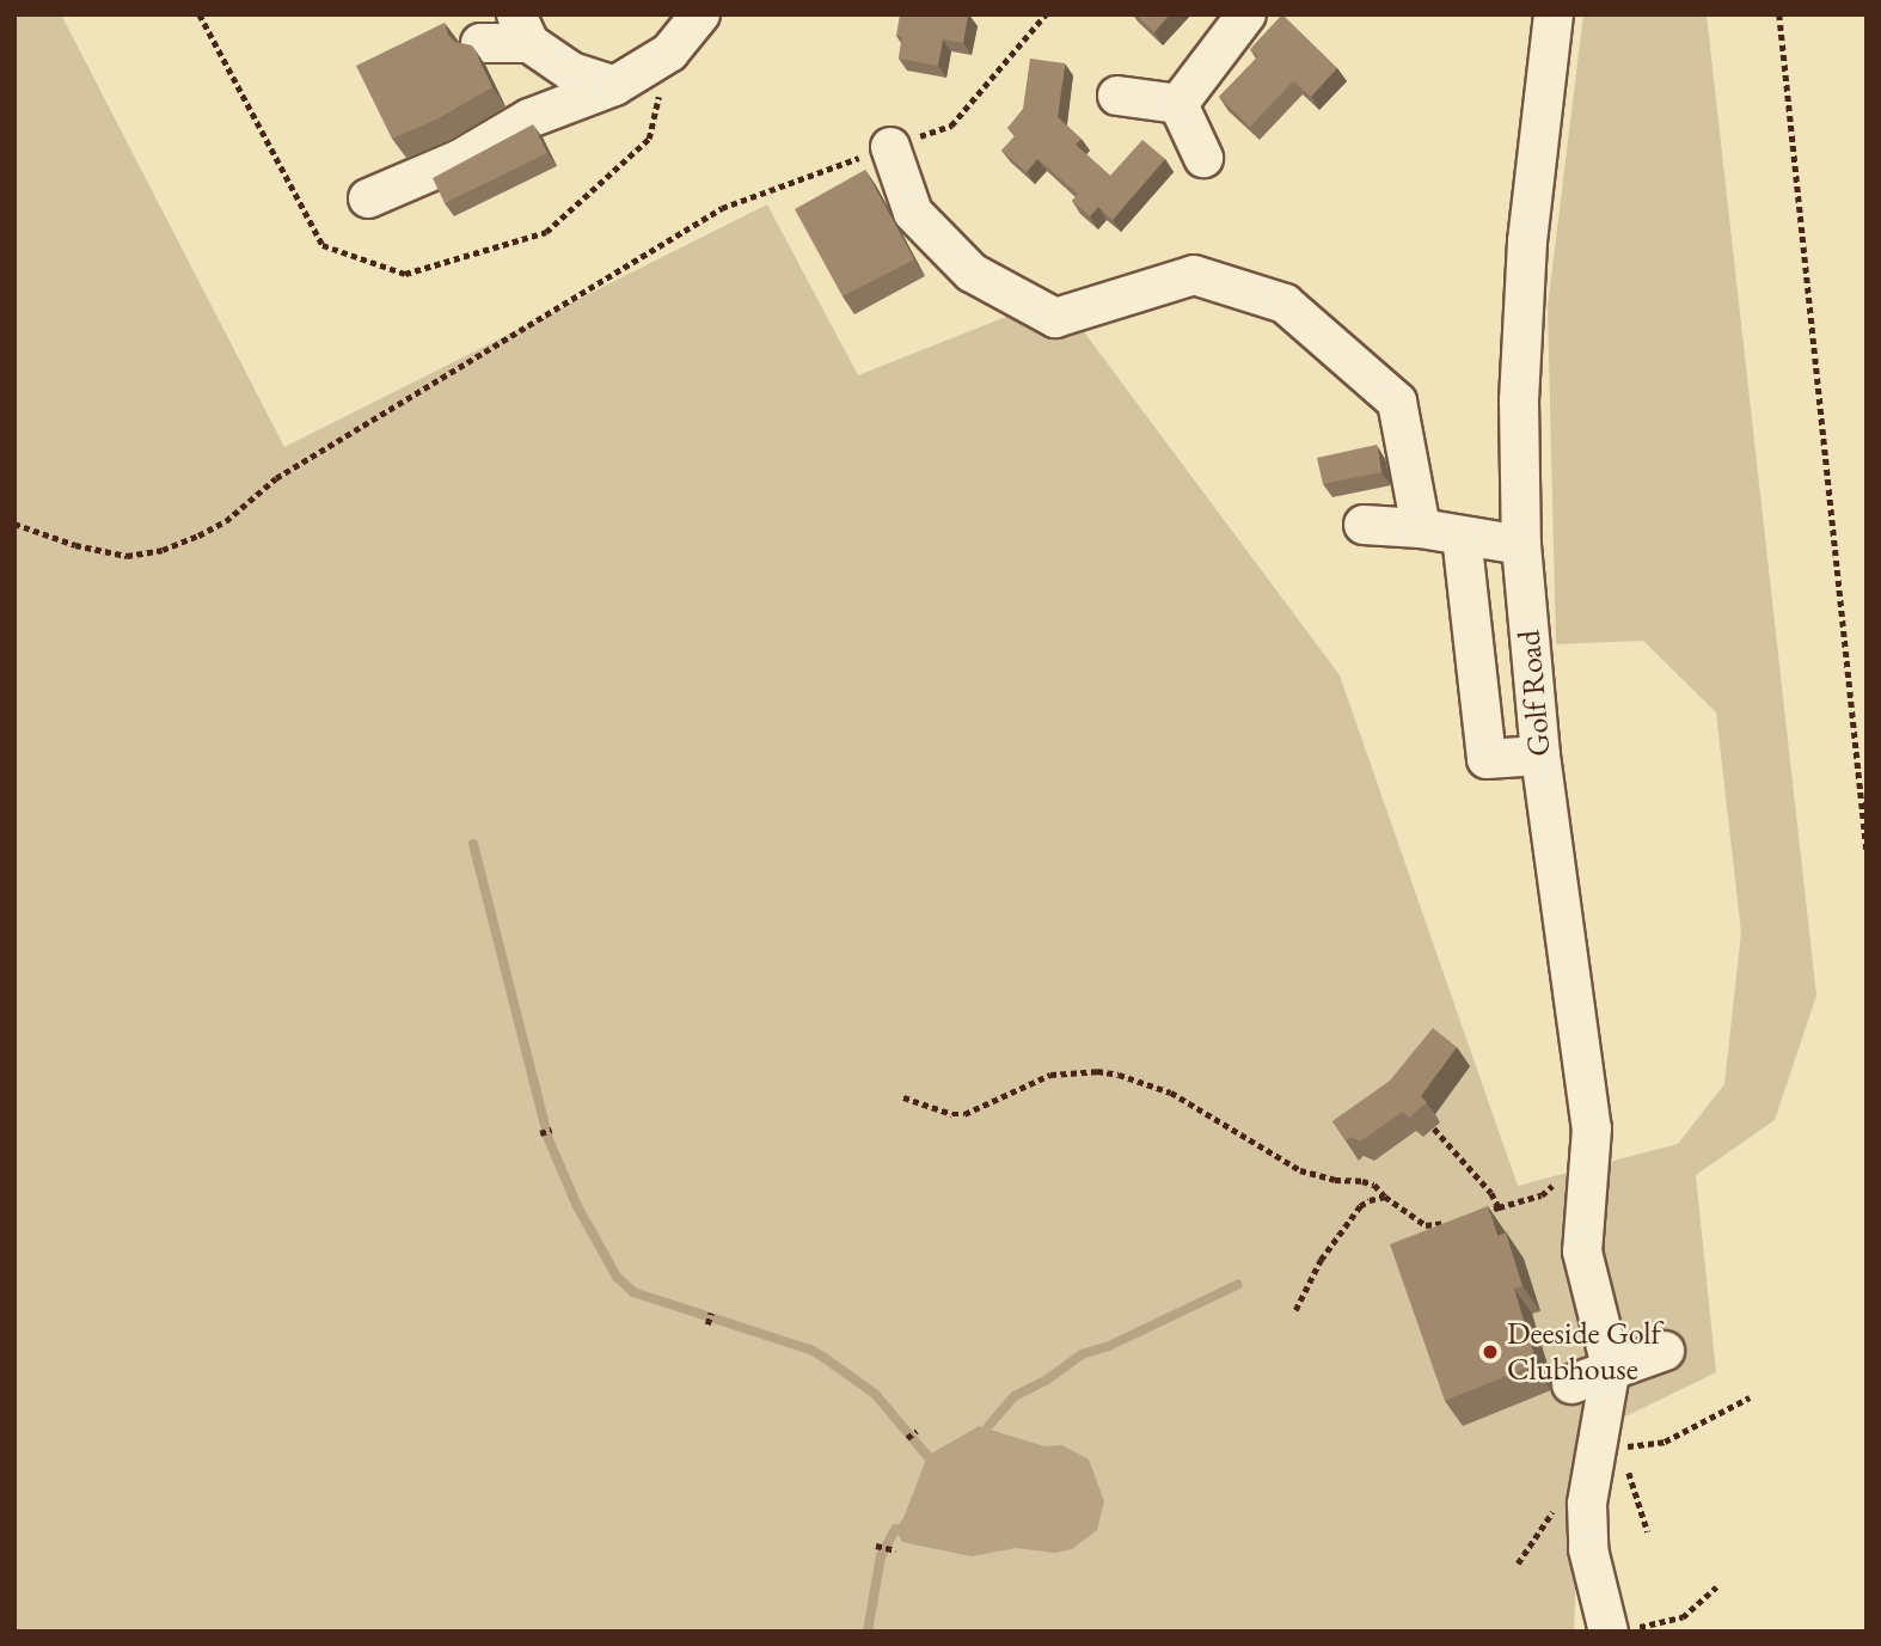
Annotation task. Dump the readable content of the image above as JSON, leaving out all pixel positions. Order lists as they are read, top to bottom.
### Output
{
  "streets": {
    "street": ["Golf Road"]
  },
  "places": ["Deeside Golf Clubhouse"]
}
